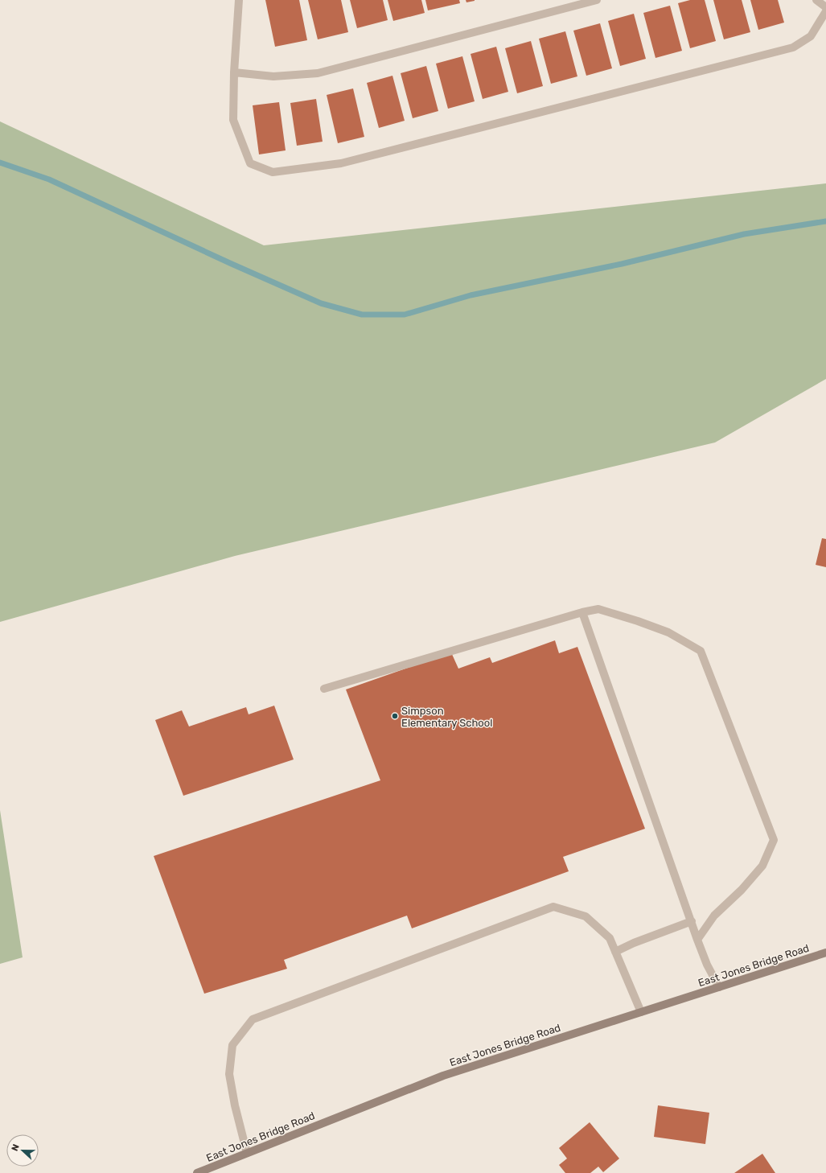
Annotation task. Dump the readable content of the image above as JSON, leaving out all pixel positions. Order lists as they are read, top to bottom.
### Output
{
  "streets": {
    "street": ["East Jones Bridge Road"]
  },
  "places": ["Simpson Elementary School"],
  "north": "left"
}
